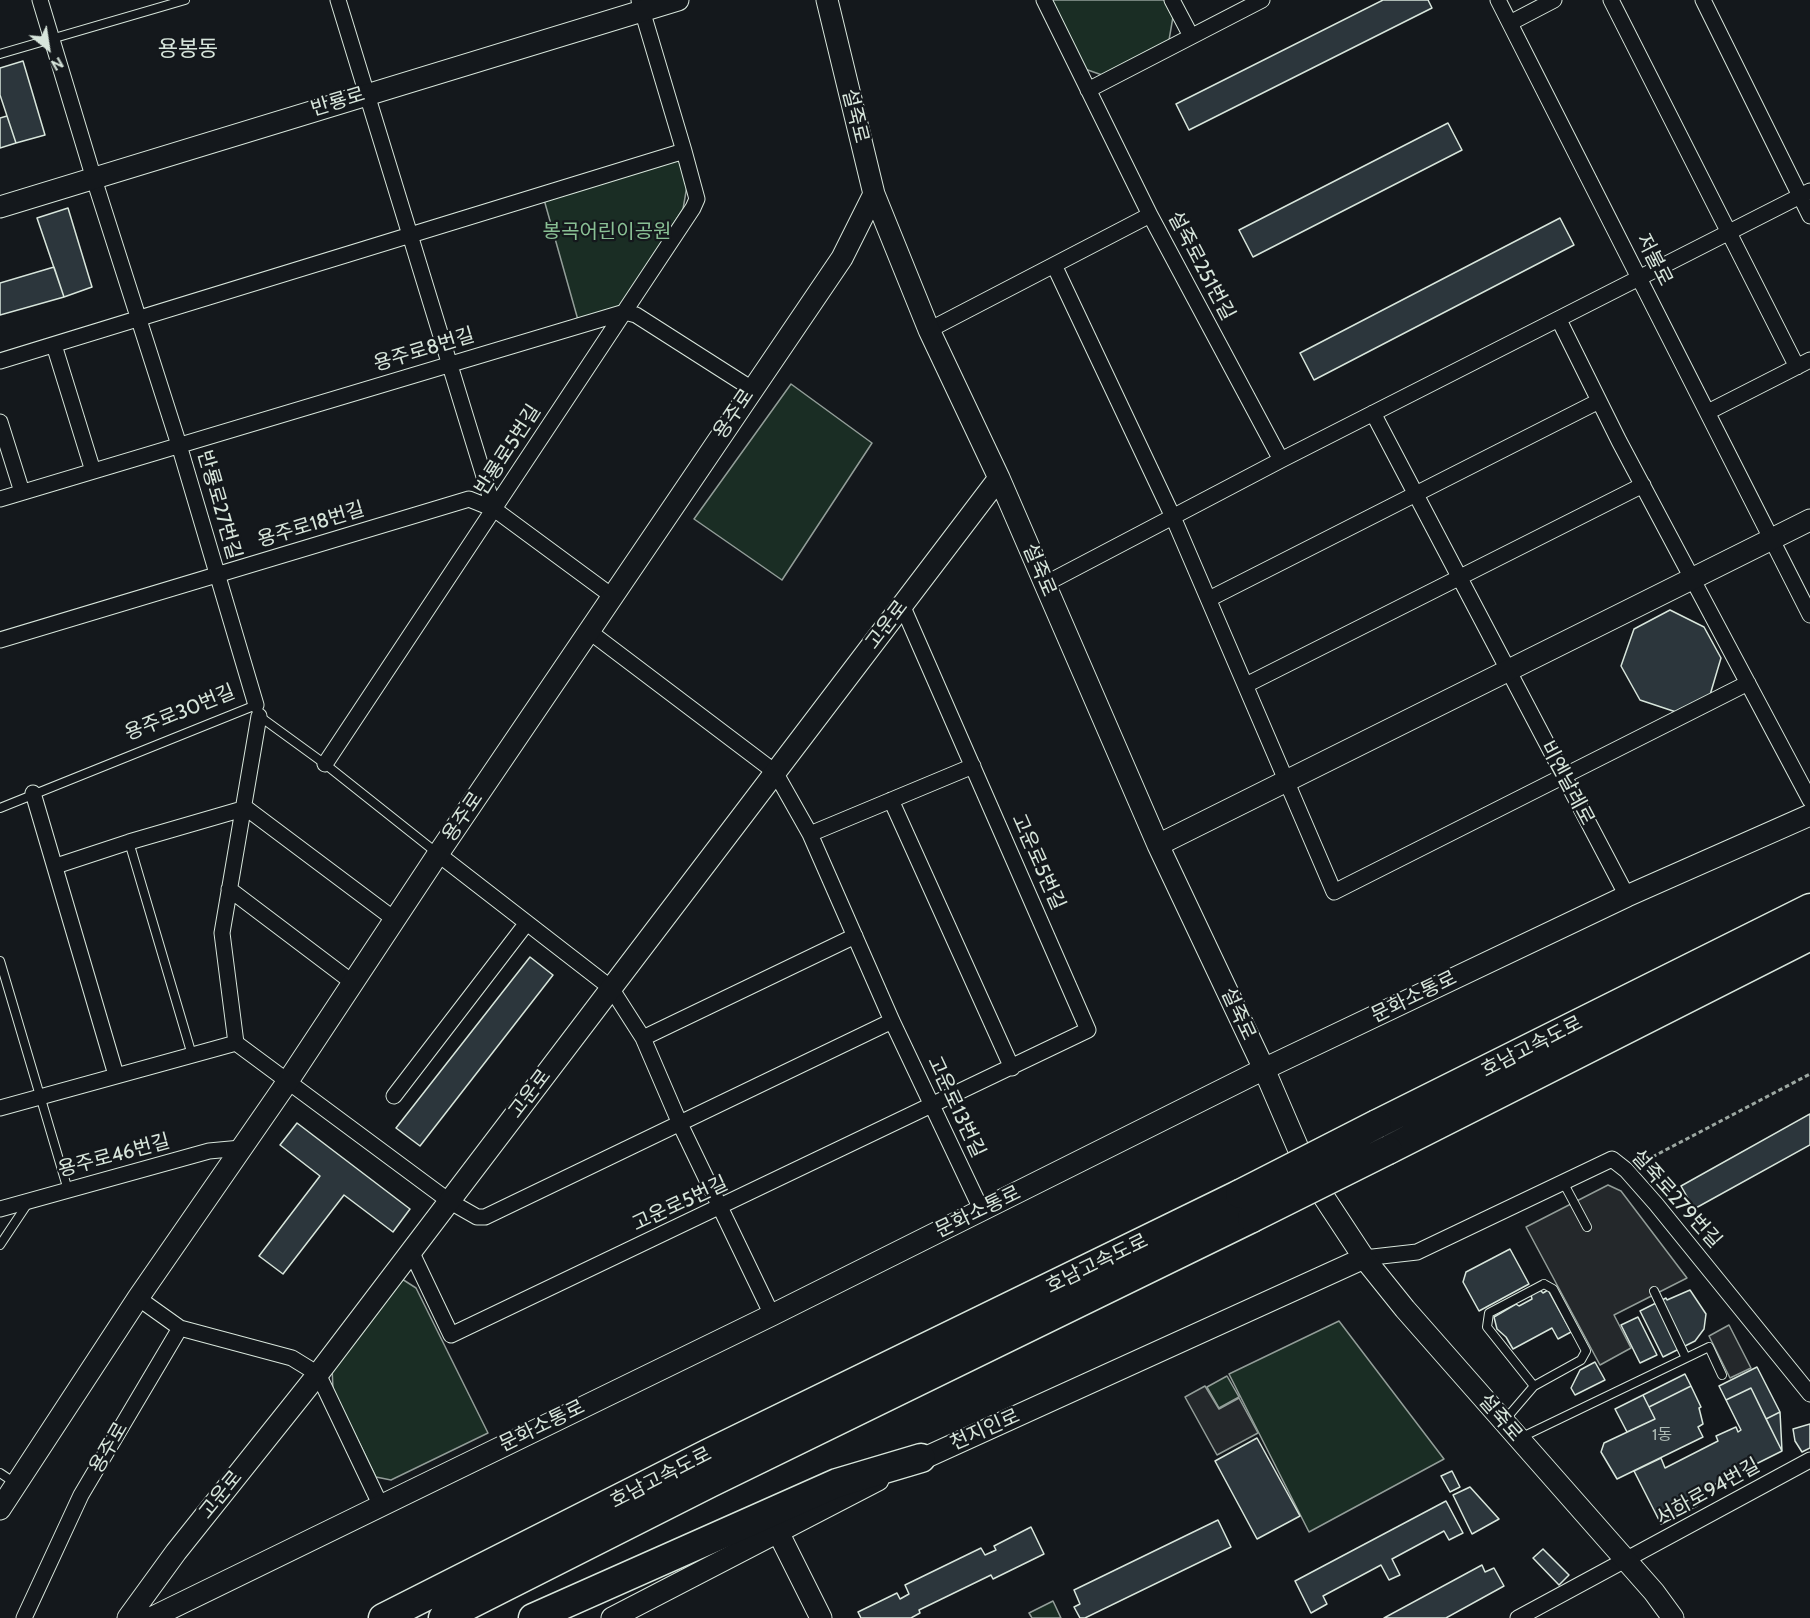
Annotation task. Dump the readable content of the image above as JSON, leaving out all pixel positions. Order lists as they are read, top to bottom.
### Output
{
  "streets": {
    "highway": ["호남고속도로"],
    "street": [
      "반룡로",
      "설죽로",
      "저불로",
      "설죽로251번길",
      "용주로8번길",
      "용주로",
      "반룡로5번길",
      "반룡로27번길",
      "용주로18번길",
      "고운로",
      "비엔날레로",
      "고운로5번길",
      "문화소통로",
      "고운로13번길",
      "용주로46번길",
      "설죽로279번길",
      "천지인로",
      "서하로94번길"
    ],
    "lane": ["용주로30번길"]
  },
  "crossings": [
    ["반룡로", "반룡로5번길"],
    ["반룡로", "반룡로27번길"],
    ["설죽로", "용주로"],
    ["설죽로", "고운로"],
    ["설죽로", "문화소통로"],
    ["설죽로", "설죽로279번길"],
    ["설죽로", "천지인로"],
    ["설죽로", "서하로94번길"],
    ["용주로8번길", "반룡로5번길"],
    ["용주로8번길", "반룡로27번길"],
    ["용주로", "용주로18번길"],
    ["용주로", "용주로30번길"],
    ["용주로", "용주로46번길"],
    ["반룡로5번길", "용주로18번길"],
    ["반룡로5번길", "용주로30번길"],
    ["반룡로27번길", "용주로18번길"],
    ["반룡로27번길", "용주로30번길"],
    ["고운로", "고운로5번길"],
    ["고운로", "고운로13번길"],
    ["비엔날레로", "문화소통로"],
    ["고운로5번길", "고운로13번길"],
    ["문화소통로", "고운로13번길"],
    ["설죽로279번길", "천지인로"]
  ],
  "districts": ["용봉동"],
  "parks": ["봉곡어린이공원"],
  "house_numbers": ["1동"],
  "north": "bottom right"
}
